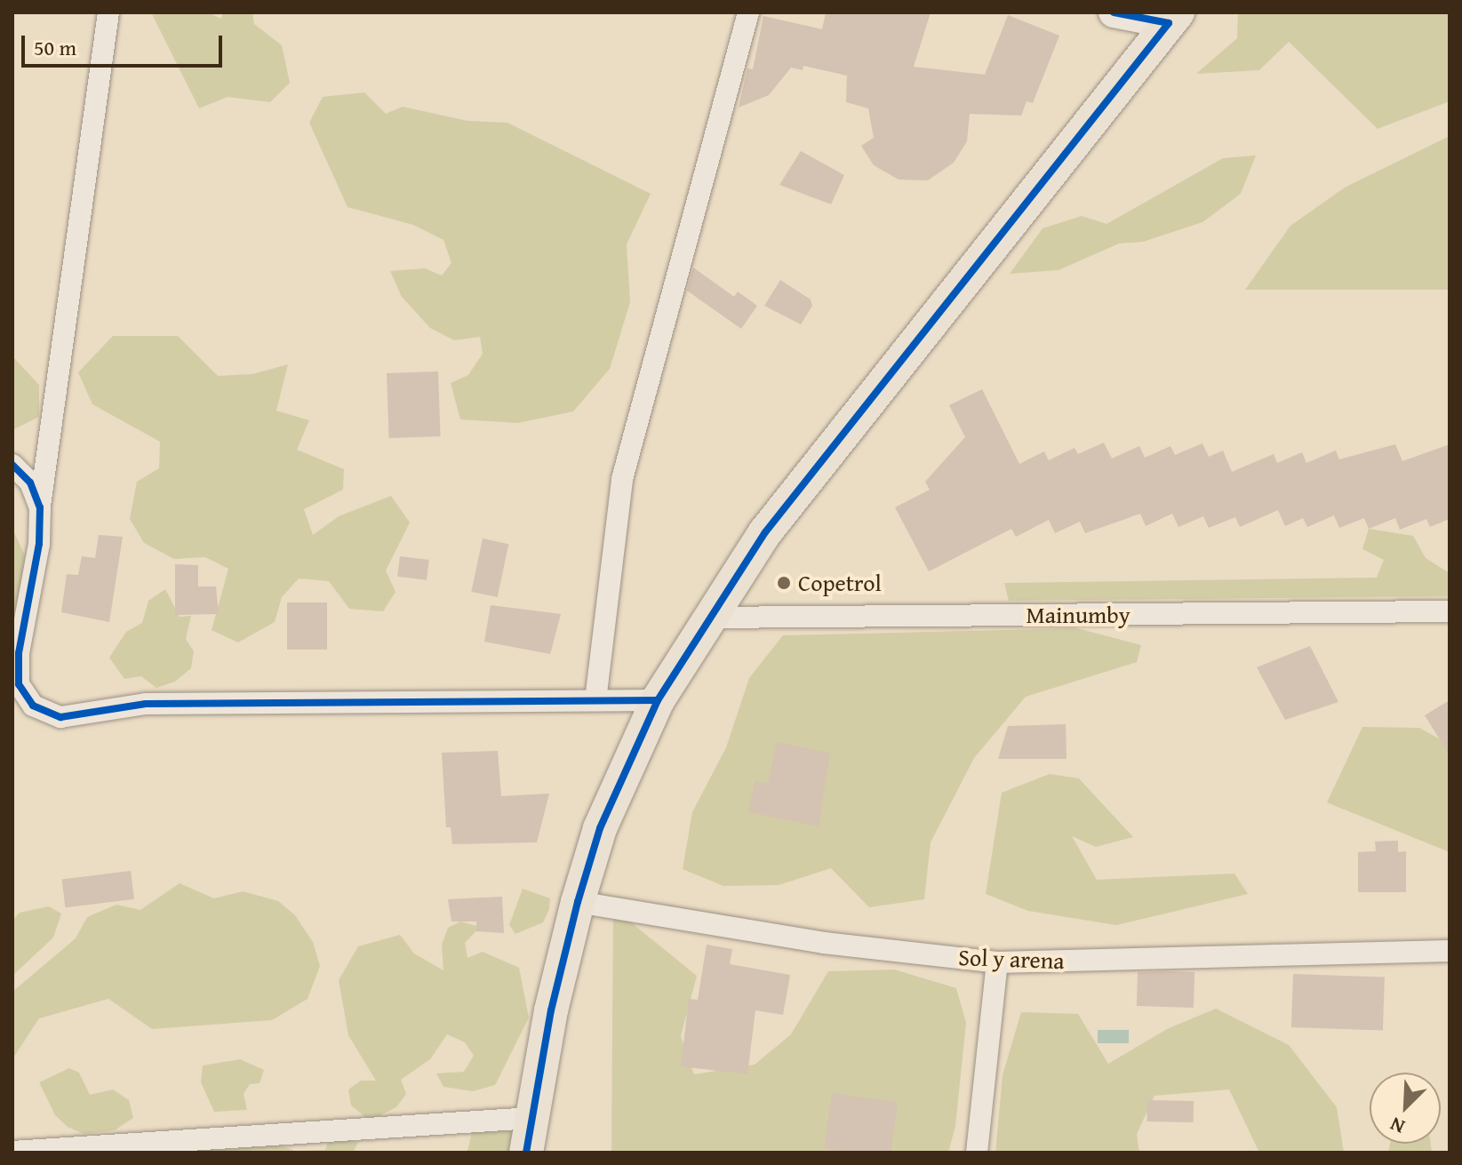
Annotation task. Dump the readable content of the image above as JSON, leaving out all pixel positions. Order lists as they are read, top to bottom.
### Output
{
  "streets": {
    "street": ["Mainumby", "Sol y arena"]
  },
  "places": ["Copetrol"],
  "scale_bar": "50 m",
  "north": "bottom left"
}
